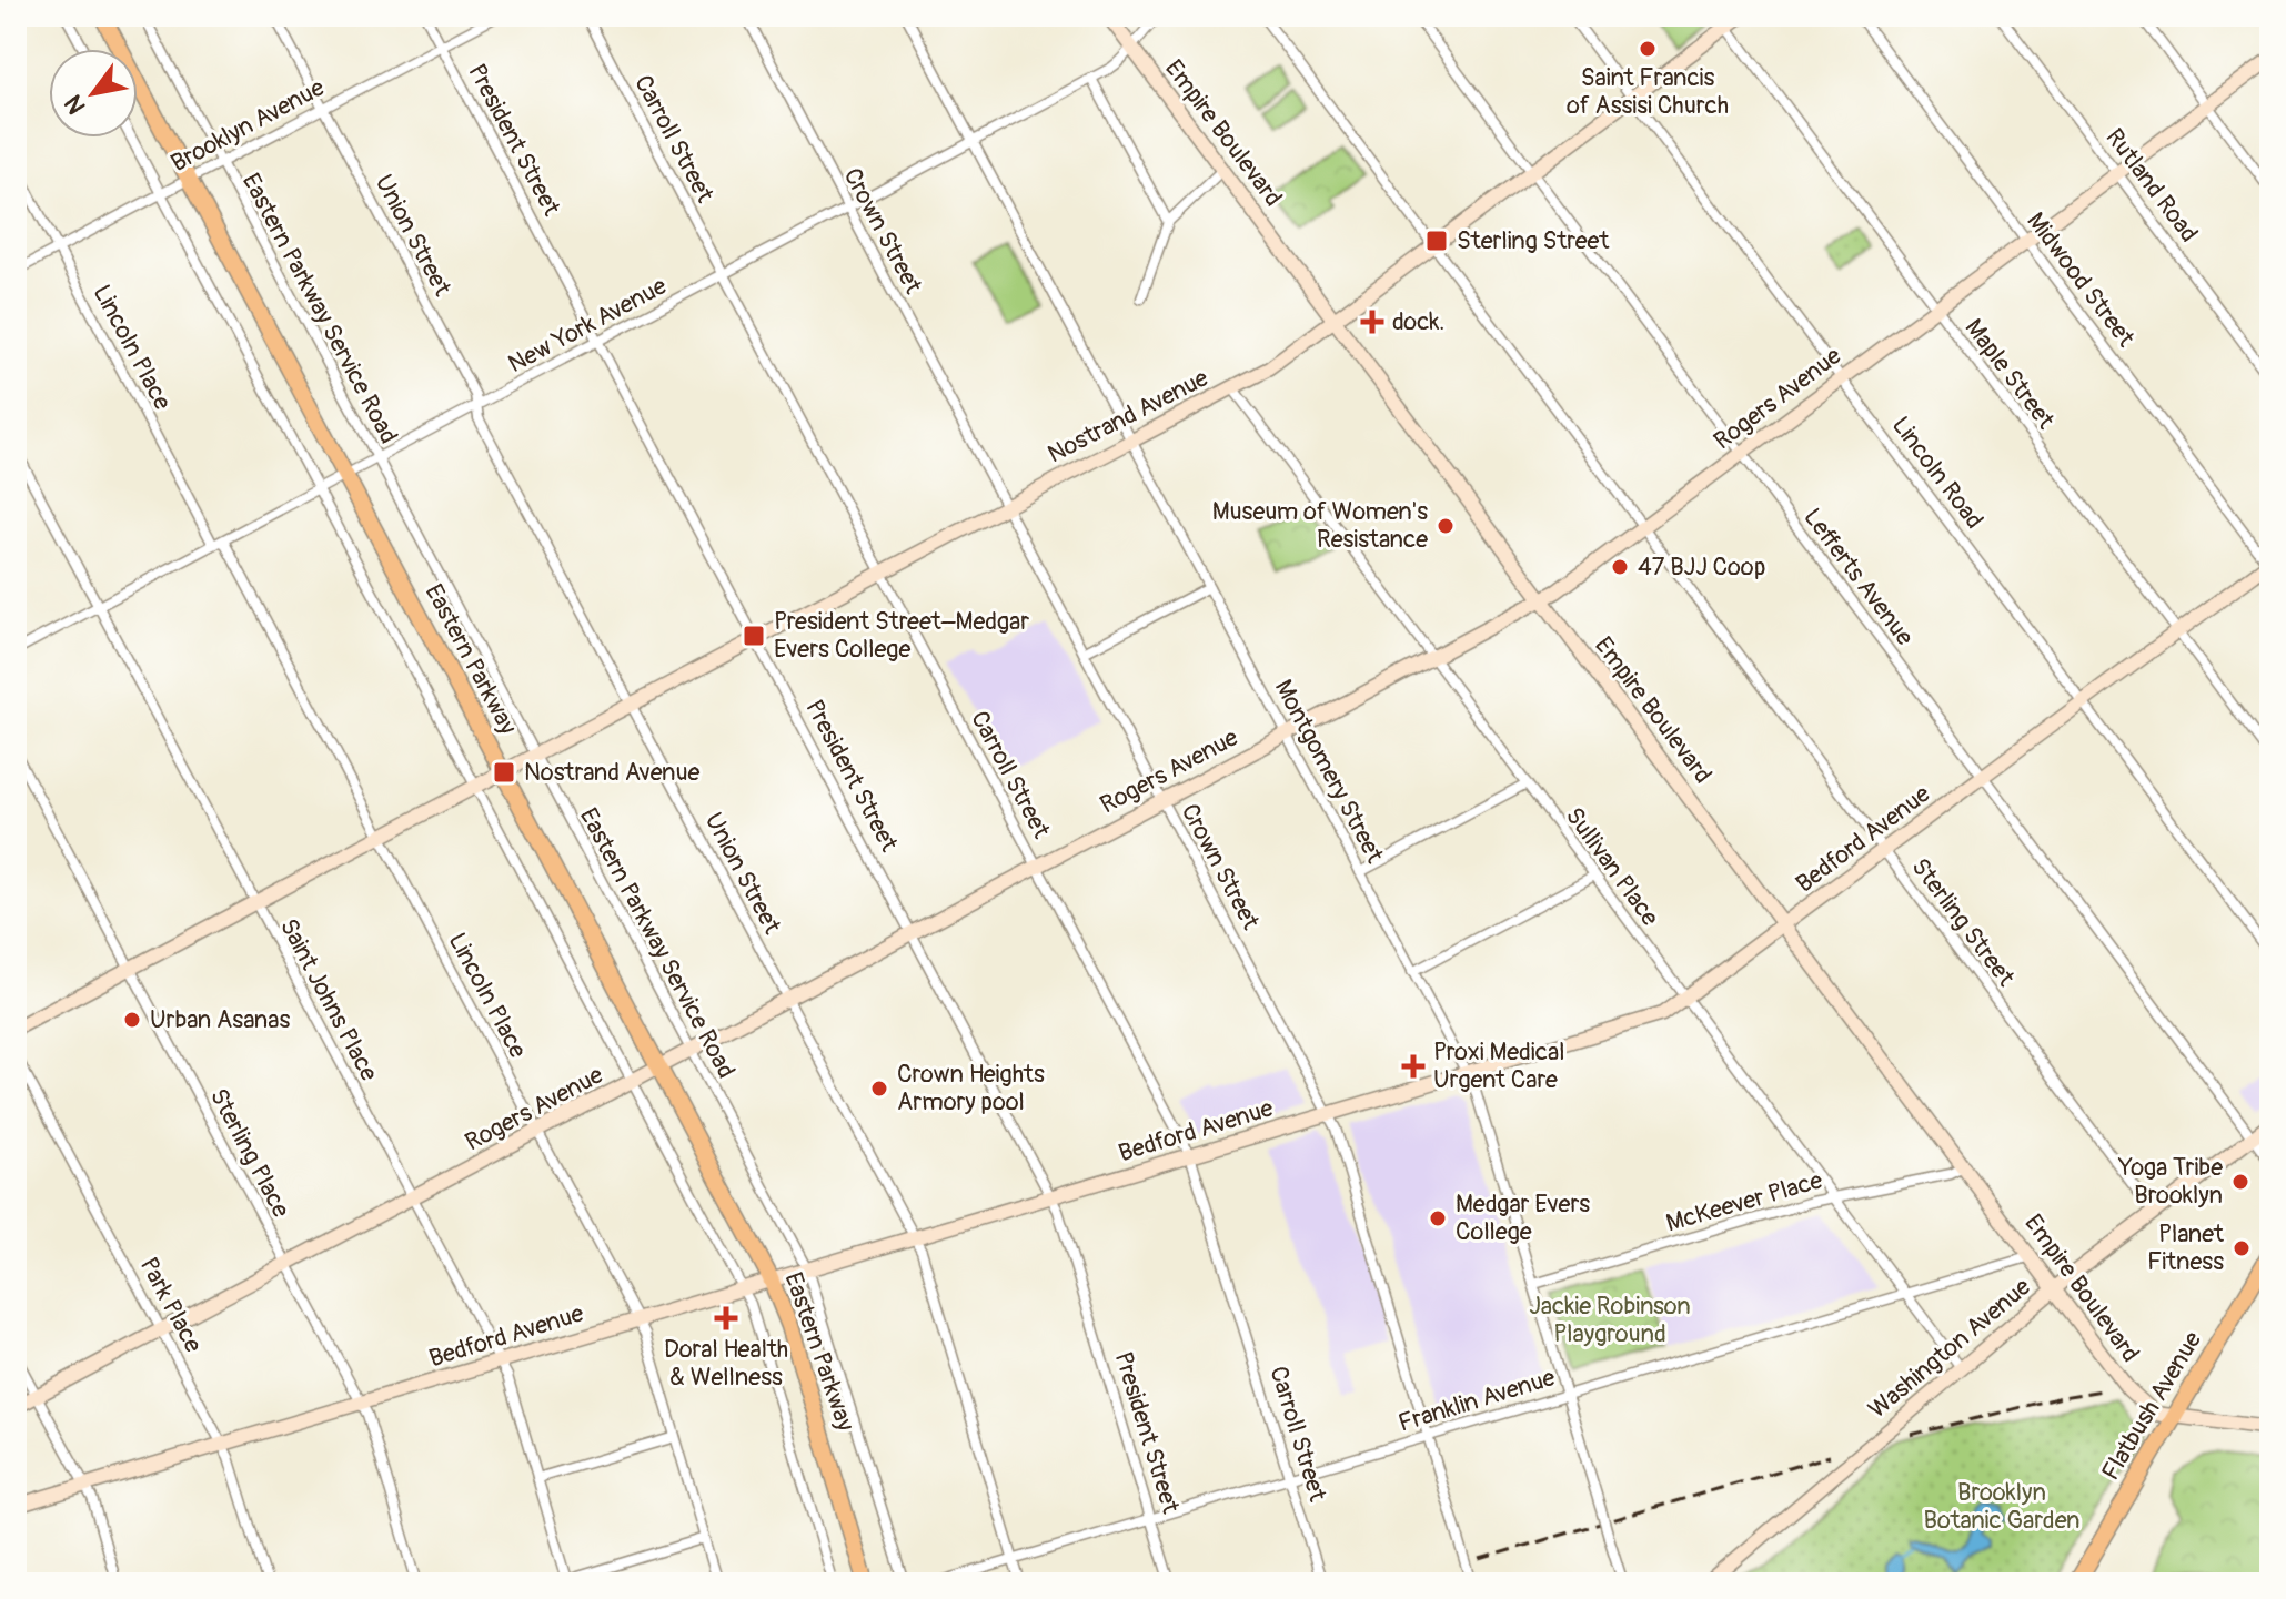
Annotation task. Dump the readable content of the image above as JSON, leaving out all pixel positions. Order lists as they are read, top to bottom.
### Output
{
  "streets": {
    "main road": [
      "Empire Boulevard",
      "Rogers Avenue",
      "Nostrand Avenue",
      "Eastern Parkway",
      "Bedford Avenue",
      "Washington Avenue",
      "Flatbush Avenue"
    ],
    "street": [
      "Brooklyn Avenue",
      "Carroll Street",
      "President Street",
      "Rutland Road",
      "Crown Street",
      "Union Street",
      "Midwood Street",
      "Eastern Parkway Service Road",
      "New York Avenue",
      "Lincoln Place",
      "Maple Street",
      "Lincoln Road",
      "Lefferts Avenue",
      "Montgomery Street",
      "Sullivan Place",
      "Sterling Street",
      "Saint Johns Place",
      "Sterling Place",
      "McKeever Place",
      "Park Place",
      "Franklin Avenue"
    ]
  },
  "crossings": [
    ["Brooklyn Avenue", "President Street"],
    ["Brooklyn Avenue", "Union Street"],
    ["Brooklyn Avenue", "Eastern Parkway Service Road"],
    ["Brooklyn Avenue", "Lincoln Place"],
    ["Brooklyn Avenue", "Eastern Parkway"],
    ["Empire Boulevard", "New York Avenue"],
    ["Empire Boulevard", "Rogers Avenue"],
    ["Empire Boulevard", "Nostrand Avenue"],
    ["Empire Boulevard", "Bedford Avenue"],
    ["Empire Boulevard", "McKeever Place"],
    ["Empire Boulevard", "Washington Avenue"],
    ["Empire Boulevard", "Franklin Avenue"],
    ["Empire Boulevard", "Flatbush Avenue"],
    ["Carroll Street", "New York Avenue"],
    ["Carroll Street", "Rogers Avenue"],
    ["Carroll Street", "Nostrand Avenue"],
    ["Carroll Street", "Bedford Avenue"],
    ["Carroll Street", "Franklin Avenue"],
    ["President Street", "New York Avenue"],
    ["President Street", "Rogers Avenue"],
    ["President Street", "Nostrand Avenue"],
    ["President Street", "Bedford Avenue"],
    ["President Street", "Franklin Avenue"],
    ["Rutland Road", "Rogers Avenue"],
    ["Crown Street", "New York Avenue"],
    ["Crown Street", "Rogers Avenue"],
    ["Crown Street", "Nostrand Avenue"],
    ["Crown Street", "Bedford Avenue"],
    ["Crown Street", "Franklin Avenue"],
    ["Union Street", "New York Avenue"],
    ["Union Street", "Rogers Avenue"],
    ["Union Street", "Nostrand Avenue"],
    ["Union Street", "Bedford Avenue"],
    ["Union Street", "Franklin Avenue"],
    ["Midwood Street", "Rogers Avenue"],
    ["Midwood Street", "Bedford Avenue"],
    ["Eastern Parkway Service Road", "New York Avenue"],
    ["Eastern Parkway Service Road", "Rogers Avenue"],
    ["Eastern Parkway Service Road", "Nostrand Avenue"],
    ["Eastern Parkway Service Road", "Bedford Avenue"],
    ["New York Avenue", "Lincoln Place"],
    ["New York Avenue", "Eastern Parkway"],
    ["New York Avenue", "Montgomery Street"],
    ["New York Avenue", "Saint Johns Place"],
    ["Lincoln Place", "Rogers Avenue"],
    ["Lincoln Place", "Nostrand Avenue"],
    ["Lincoln Place", "Bedford Avenue"],
    ["Maple Street", "Rogers Avenue"],
    ["Maple Street", "Nostrand Avenue"],
    ["Maple Street", "Bedford Avenue"],
    ["Rogers Avenue", "Lincoln Road"],
    ["Rogers Avenue", "Lefferts Avenue"],
    ["Rogers Avenue", "Eastern Parkway"],
    ["Rogers Avenue", "Montgomery Street"],
    ["Rogers Avenue", "Sullivan Place"],
    ["Rogers Avenue", "Sterling Street"],
    ["Rogers Avenue", "Saint Johns Place"],
    ["Rogers Avenue", "Sterling Place"],
    ["Rogers Avenue", "Park Place"],
    ["Nostrand Avenue", "Lincoln Road"],
    ["Nostrand Avenue", "Lefferts Avenue"],
    ["Nostrand Avenue", "Eastern Parkway"],
    ["Nostrand Avenue", "Montgomery Street"],
    ["Nostrand Avenue", "Sullivan Place"],
    ["Nostrand Avenue", "Sterling Street"],
    ["Nostrand Avenue", "Saint Johns Place"],
    ["Nostrand Avenue", "Sterling Place"],
    ["Lincoln Road", "Bedford Avenue"],
    ["Lefferts Avenue", "Bedford Avenue"],
    ["Lefferts Avenue", "Washington Avenue"],
    ["Eastern Parkway", "Bedford Avenue"],
    ["Montgomery Street", "Bedford Avenue"],
    ["Montgomery Street", "McKeever Place"],
    ["Montgomery Street", "Franklin Avenue"],
    ["Bedford Avenue", "Sullivan Place"],
    ["Bedford Avenue", "Sterling Street"],
    ["Bedford Avenue", "Saint Johns Place"],
    ["Bedford Avenue", "Sterling Place"],
    ["Bedford Avenue", "Park Place"],
    ["Sullivan Place", "McKeever Place"],
    ["Sullivan Place", "Washington Avenue"],
    ["Sullivan Place", "Franklin Avenue"],
    ["Sterling Street", "Washington Avenue"]
  ],
  "parks": ["Jackie Robinson Playground", "Brooklyn Botanic Garden"],
  "places": {
    "other": [
      "Saint Francis of Assisi Church",
      "Museum of Women's Resistance",
      "47 BJJ Coop",
      "Urban Asanas",
      "Crown Heights Armory pool",
      "Yoga Tribe Brooklyn",
      "Medgar Evers College",
      "Planet Fitness"
    ],
    "transit": ["Sterling Street", "President Street–Medgar Evers College", "Nostrand Avenue"],
    "health": ["dock.", "Proxi Medical Urgent Care", "Doral Health & Wellness"]
  },
  "north": "bottom left"
}
